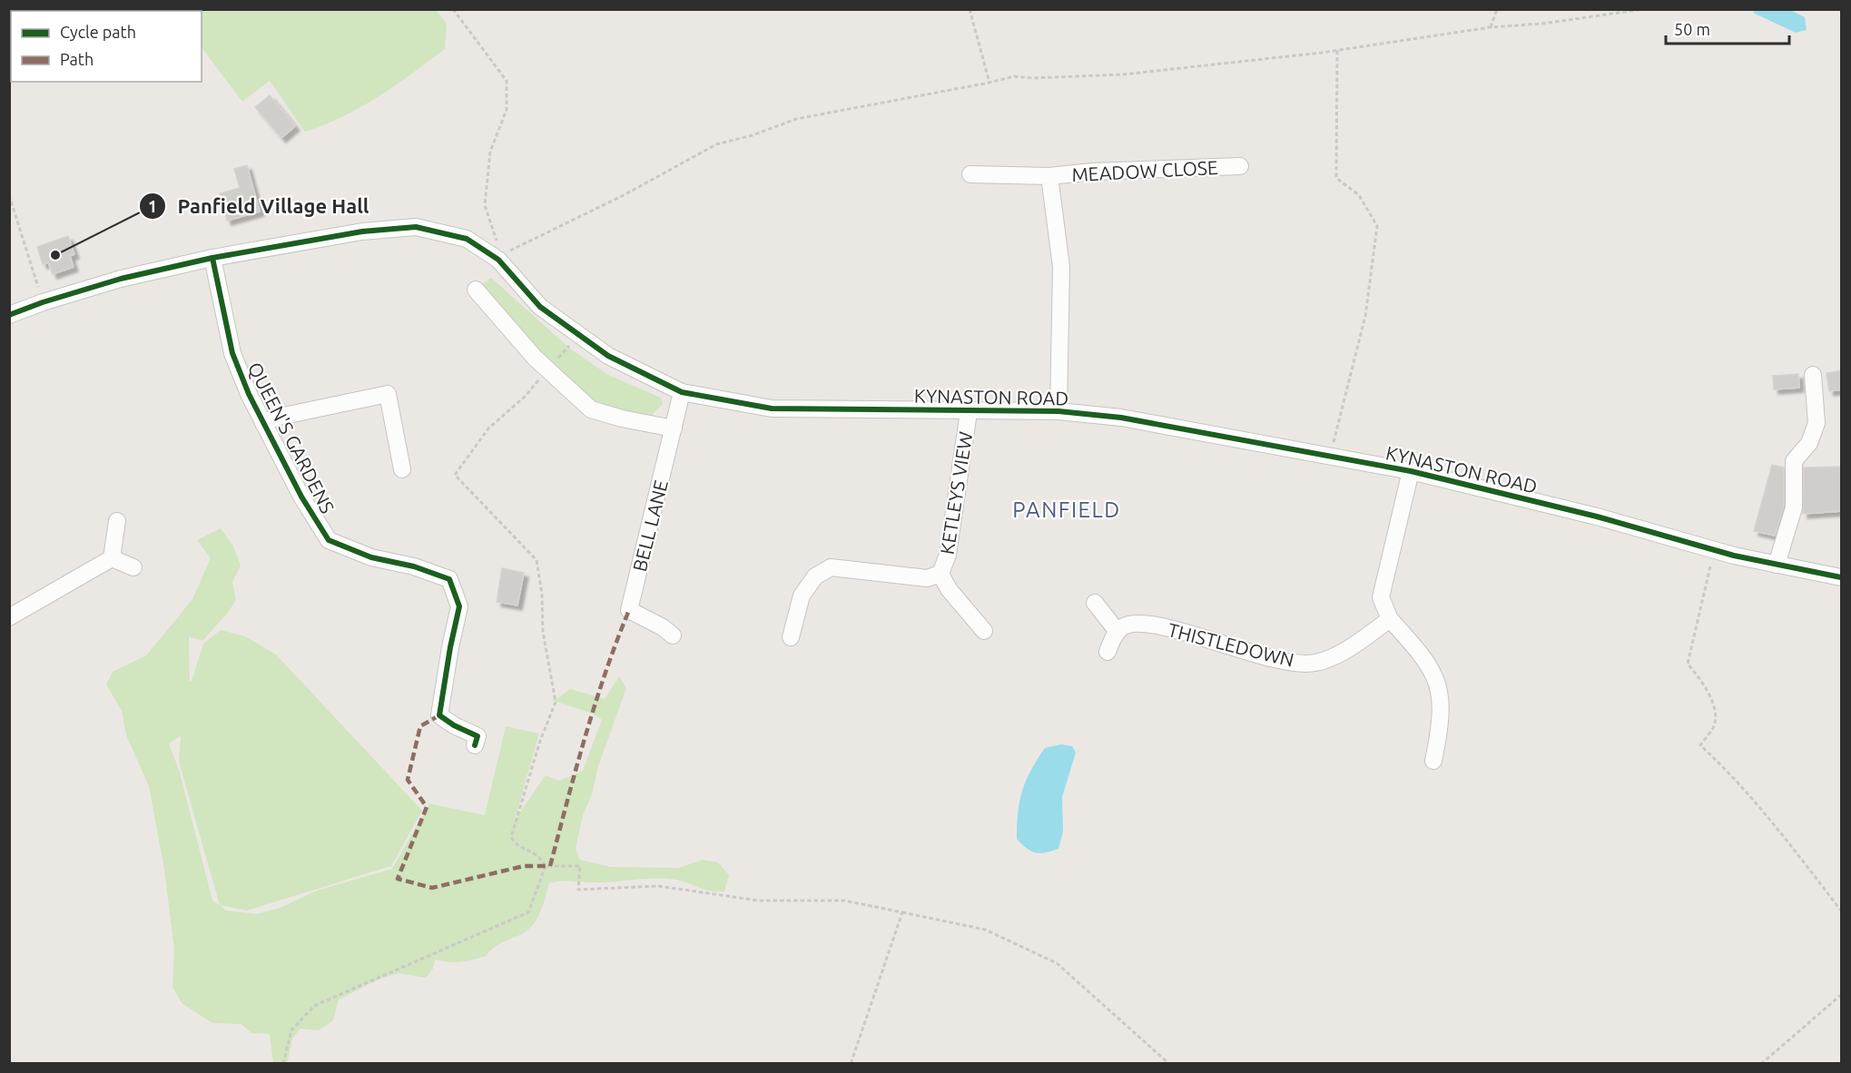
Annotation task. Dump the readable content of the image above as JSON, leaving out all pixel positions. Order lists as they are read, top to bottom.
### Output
{
  "streets": {
    "street": [
      "MEADOW CLOSE",
      "KYNASTON ROAD",
      "QUEEN'S GARDENS",
      "KETLEYS VIEW",
      "BELL LANE",
      "THISTLEDOWN"
    ]
  },
  "crossings": [
    ["MEADOW CLOSE", "KYNASTON ROAD"],
    ["KYNASTON ROAD", "QUEEN'S GARDENS"],
    ["KYNASTON ROAD", "KETLEYS VIEW"],
    ["KYNASTON ROAD", "BELL LANE"]
  ],
  "districts": ["PANFIELD"],
  "places": ["Panfield Village Hall"],
  "legend": ["Cycle path", "Path"],
  "scale_bar": "50 m"
}
